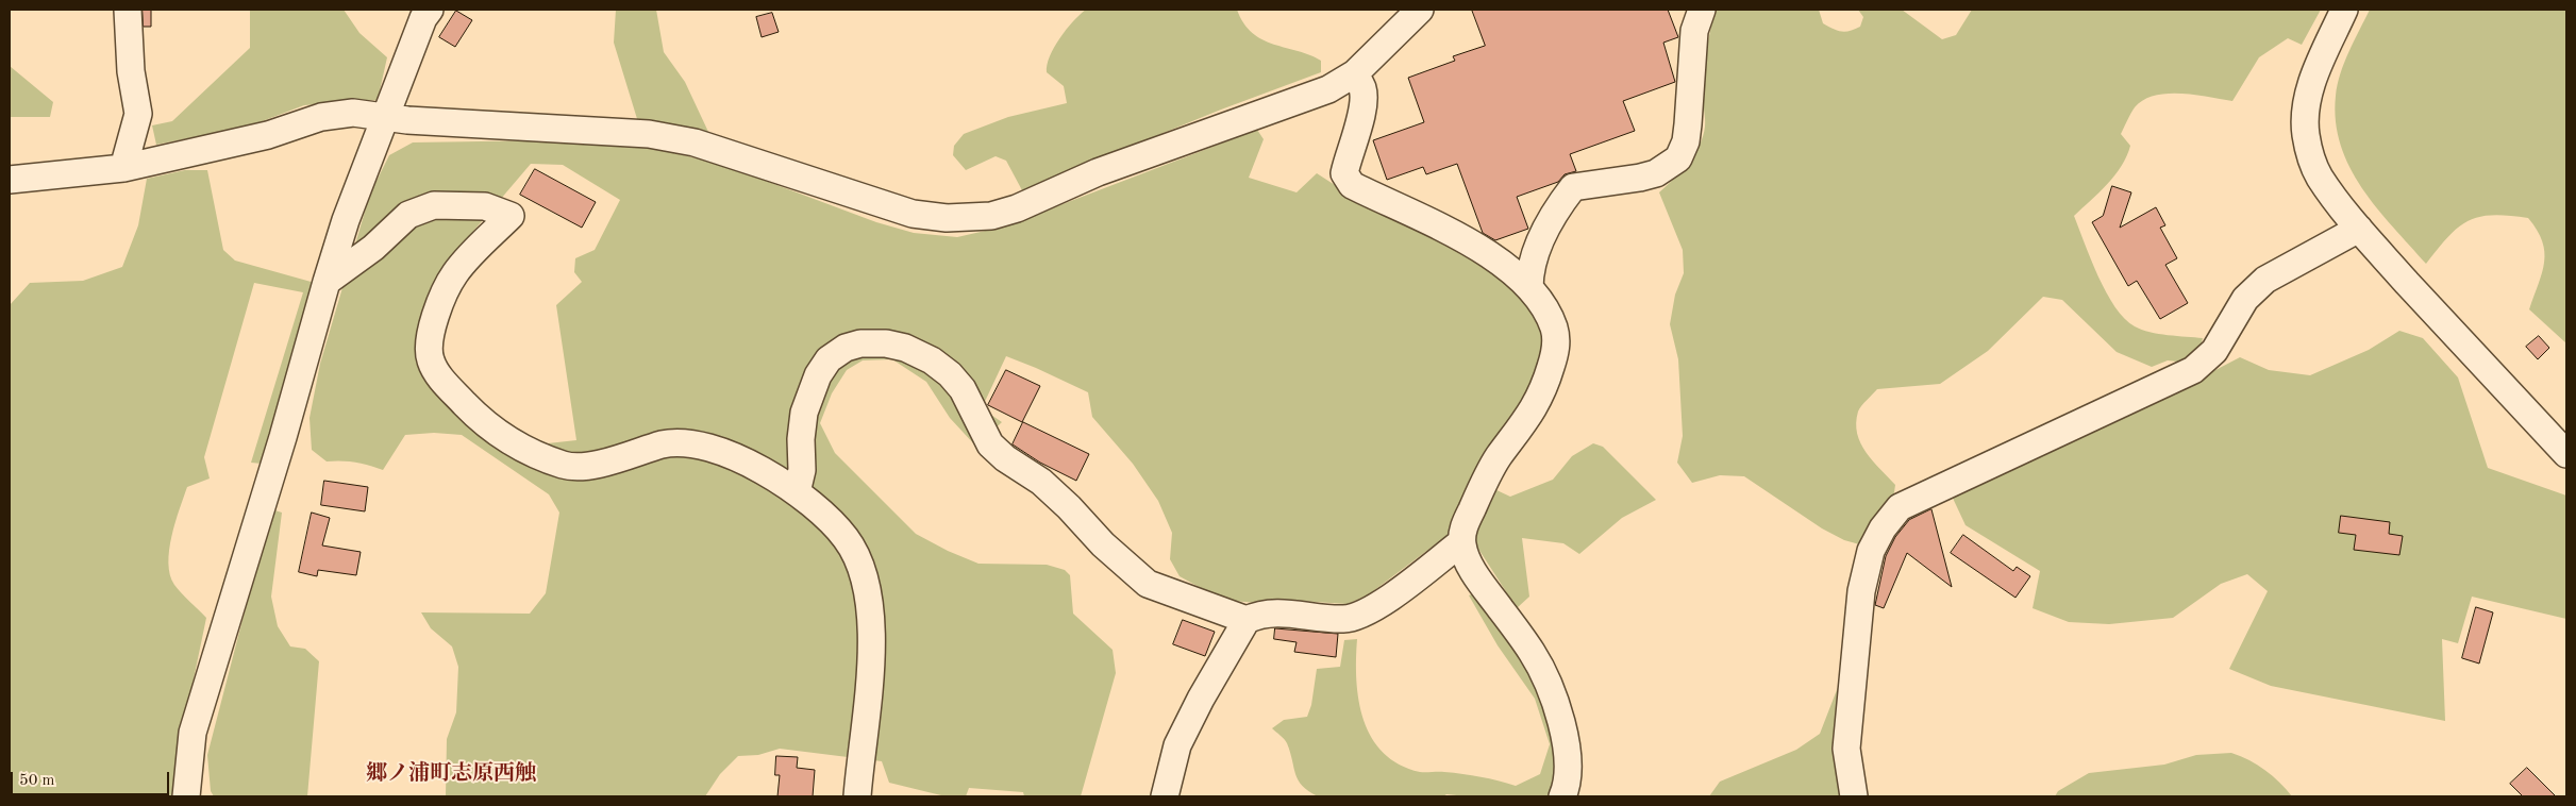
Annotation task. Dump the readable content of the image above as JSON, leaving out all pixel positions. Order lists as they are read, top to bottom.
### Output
{
  "districts": ["郷ノ浦町志原西触"],
  "scale_bar": "50 m"
}
